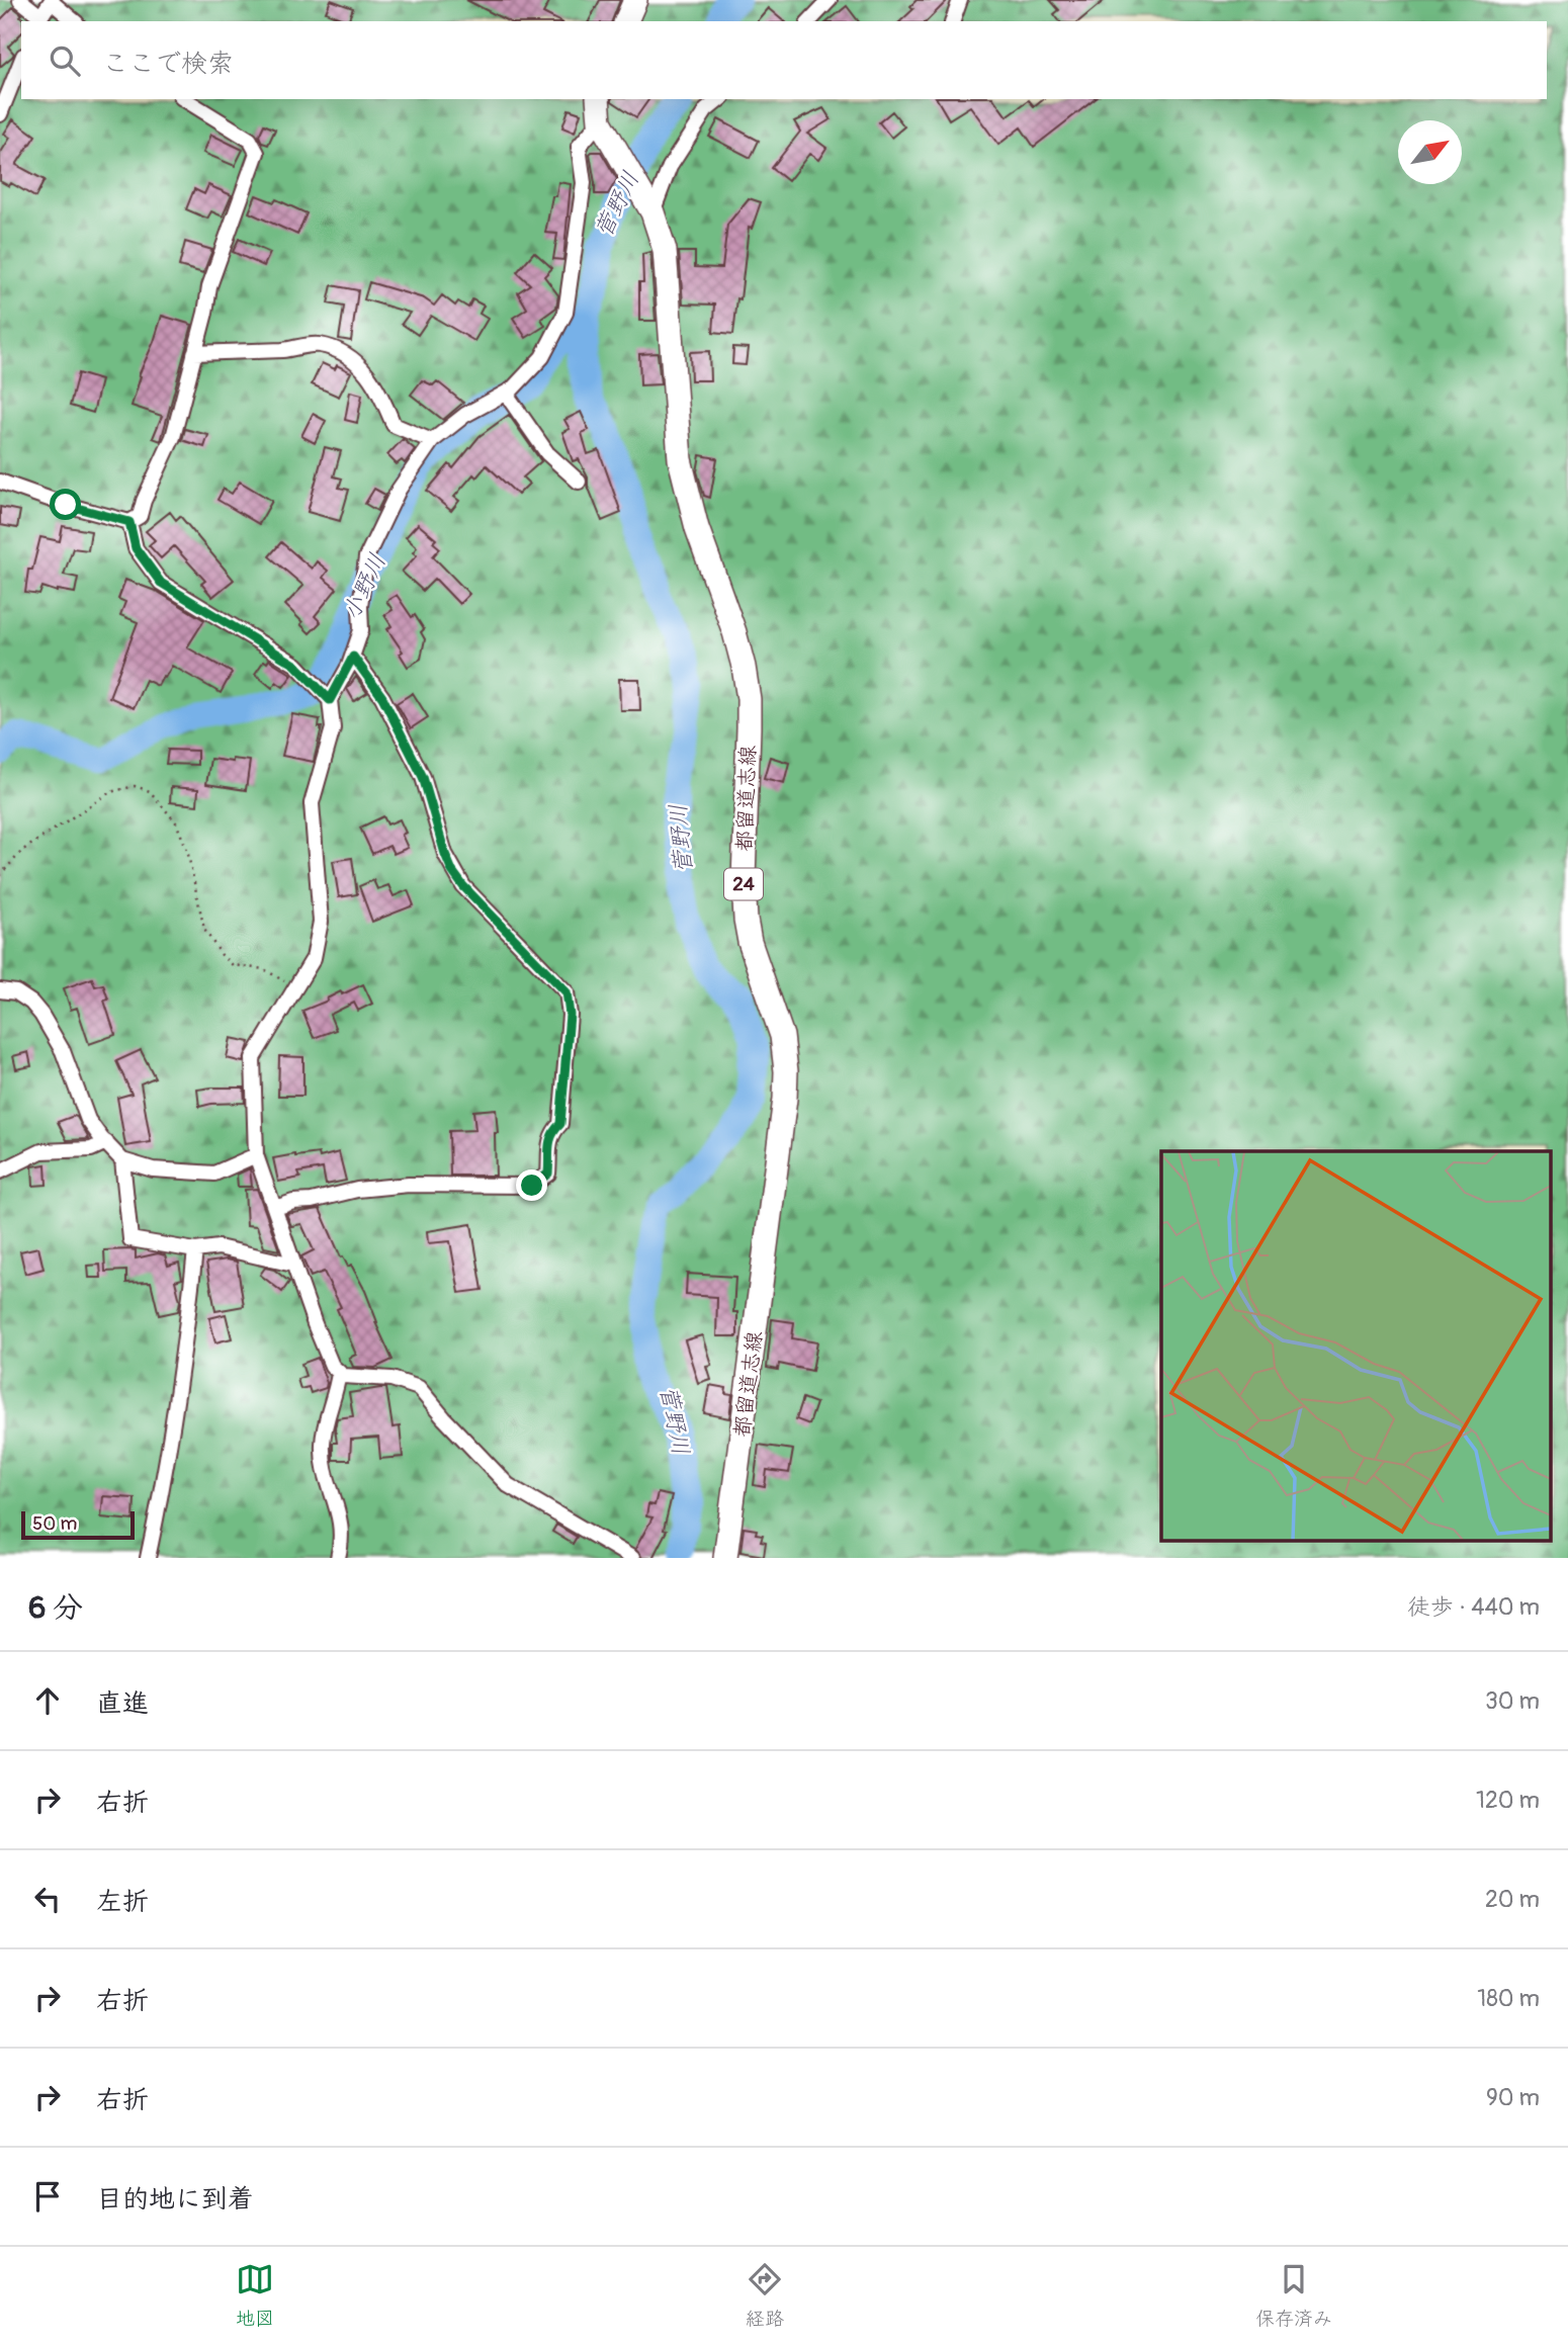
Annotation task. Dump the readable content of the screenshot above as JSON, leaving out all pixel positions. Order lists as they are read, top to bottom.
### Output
{
  "streets": {
    "main road": ["都留道志線", "24"]
  },
  "water": ["菅野川", "小野川"],
  "scale_bar": "50 m",
  "north": "top right",
  "page": {
    "search": "ここで検索",
    "scale": "50 m",
    "heading": ["6 分", "徒歩 · 440 m"],
    "list": [
      ["直進", "30 m"],
      ["右折", "120 m"],
      ["左折", "20 m"],
      ["右折", "180 m"],
      ["右折", "90 m"],
      "目的地に到着"
    ],
    "nav": ["地図", "経路", "保存済み"]
  }
}
